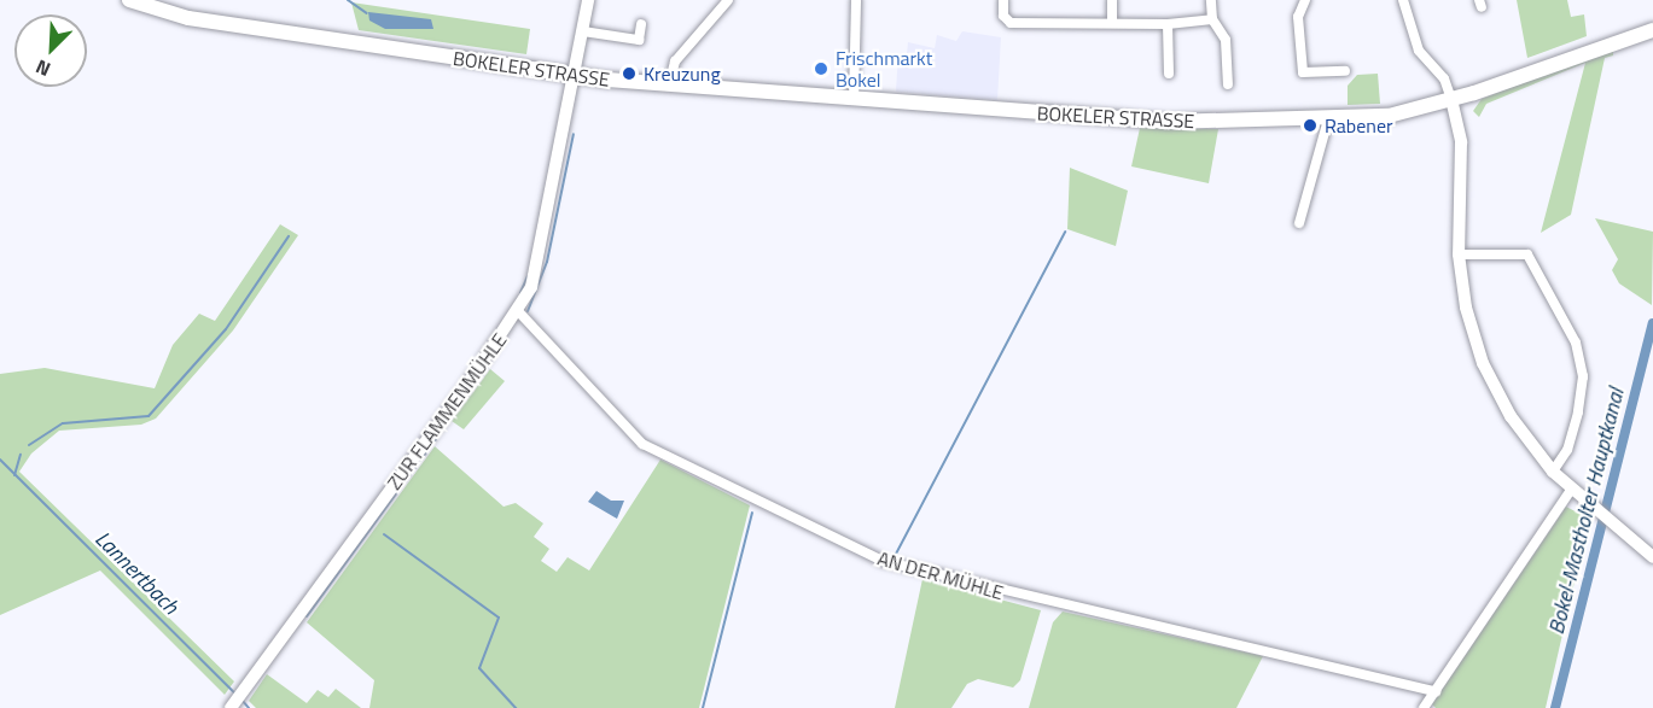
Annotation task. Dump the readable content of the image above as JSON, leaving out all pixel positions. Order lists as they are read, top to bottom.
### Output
{
  "streets": {
    "main road": ["BOKELER STRASSE"],
    "street": ["ZUR FLAMMENMÜHLE", "AN DER MÜHLE"]
  },
  "crossings": [
    ["BOKELER STRASSE", "ZUR FLAMMENMÜHLE"],
    ["ZUR FLAMMENMÜHLE", "AN DER MÜHLE"]
  ],
  "water": ["Bokel-Mastholter Hauptkanal", "Lannertbach"],
  "places": ["Frischmarkt Bokel", "Kreuzung", "Rabener"],
  "north": "bottom left"
}
